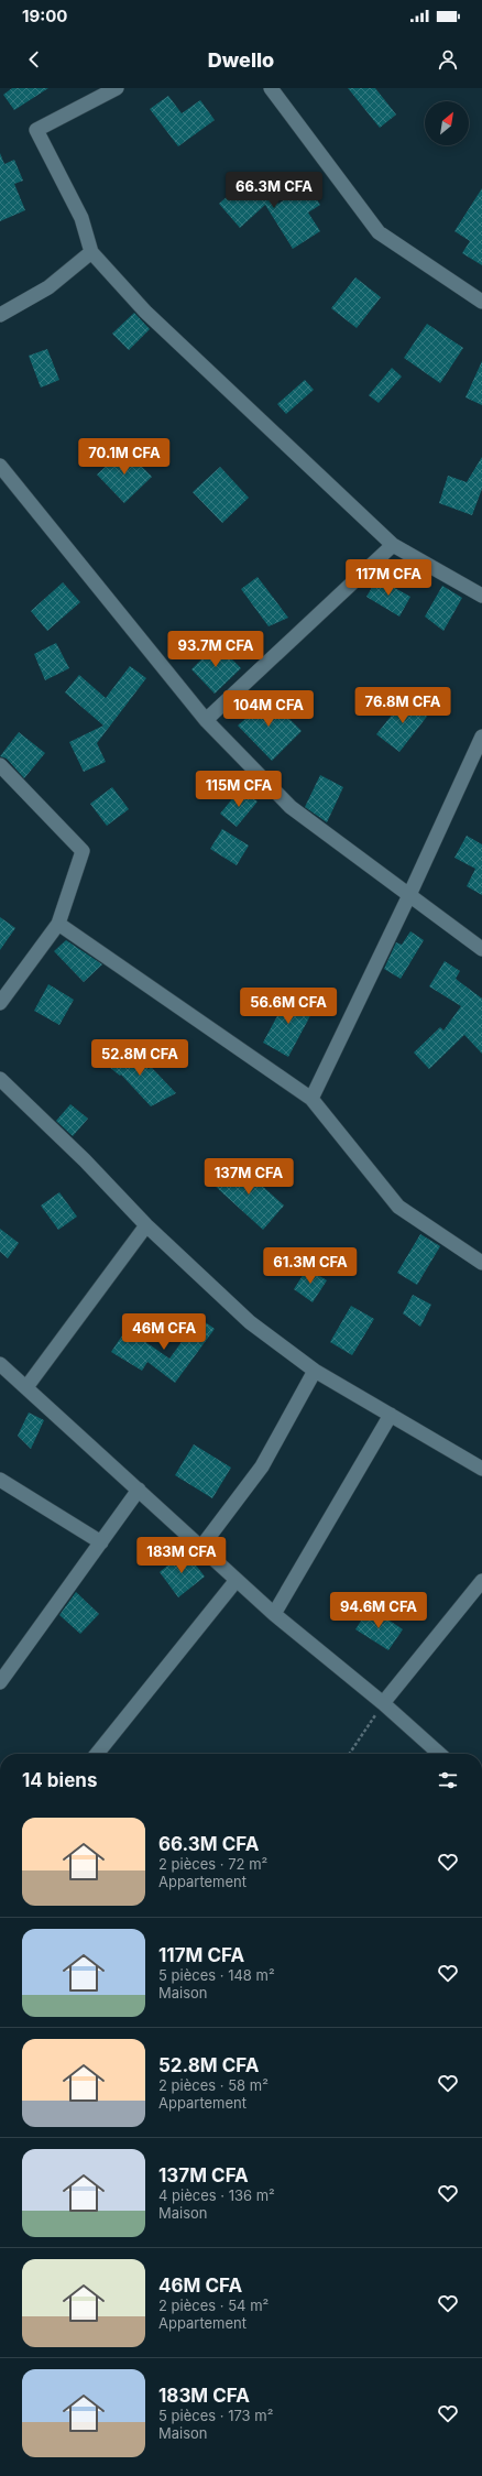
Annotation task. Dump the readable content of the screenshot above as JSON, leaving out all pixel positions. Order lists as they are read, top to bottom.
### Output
{
  "north": "top right",
  "page": {
    "status": "19:00",
    "header": "Dwello",
    "price": [
      "66.3M CFA",
      "70.1M CFA",
      "117M CFA",
      "93.7M CFA",
      "76.8M CFA",
      "104M CFA",
      "115M CFA",
      "56.6M CFA",
      "52.8M CFA",
      "137M CFA",
      "61.3M CFA",
      "46M CFA",
      "183M CFA",
      "94.6M CFA"
    ],
    "heading": "14 biens",
    "list": [
      {
        "name": "66.3M CFA",
        "note": "2 pièces · 72 m² · Appartement"
      },
      {
        "name": "117M CFA",
        "note": "5 pièces · 148 m² · Maison"
      },
      {
        "name": "52.8M CFA",
        "note": "2 pièces · 58 m² · Appartement"
      },
      {
        "name": "137M CFA",
        "note": "4 pièces · 136 m² · Maison"
      },
      {
        "name": "46M CFA",
        "note": "2 pièces · 54 m² · Appartement"
      },
      {
        "name": "183M CFA",
        "note": "5 pièces · 173 m² · Maison"
      }
    ]
  }
}
